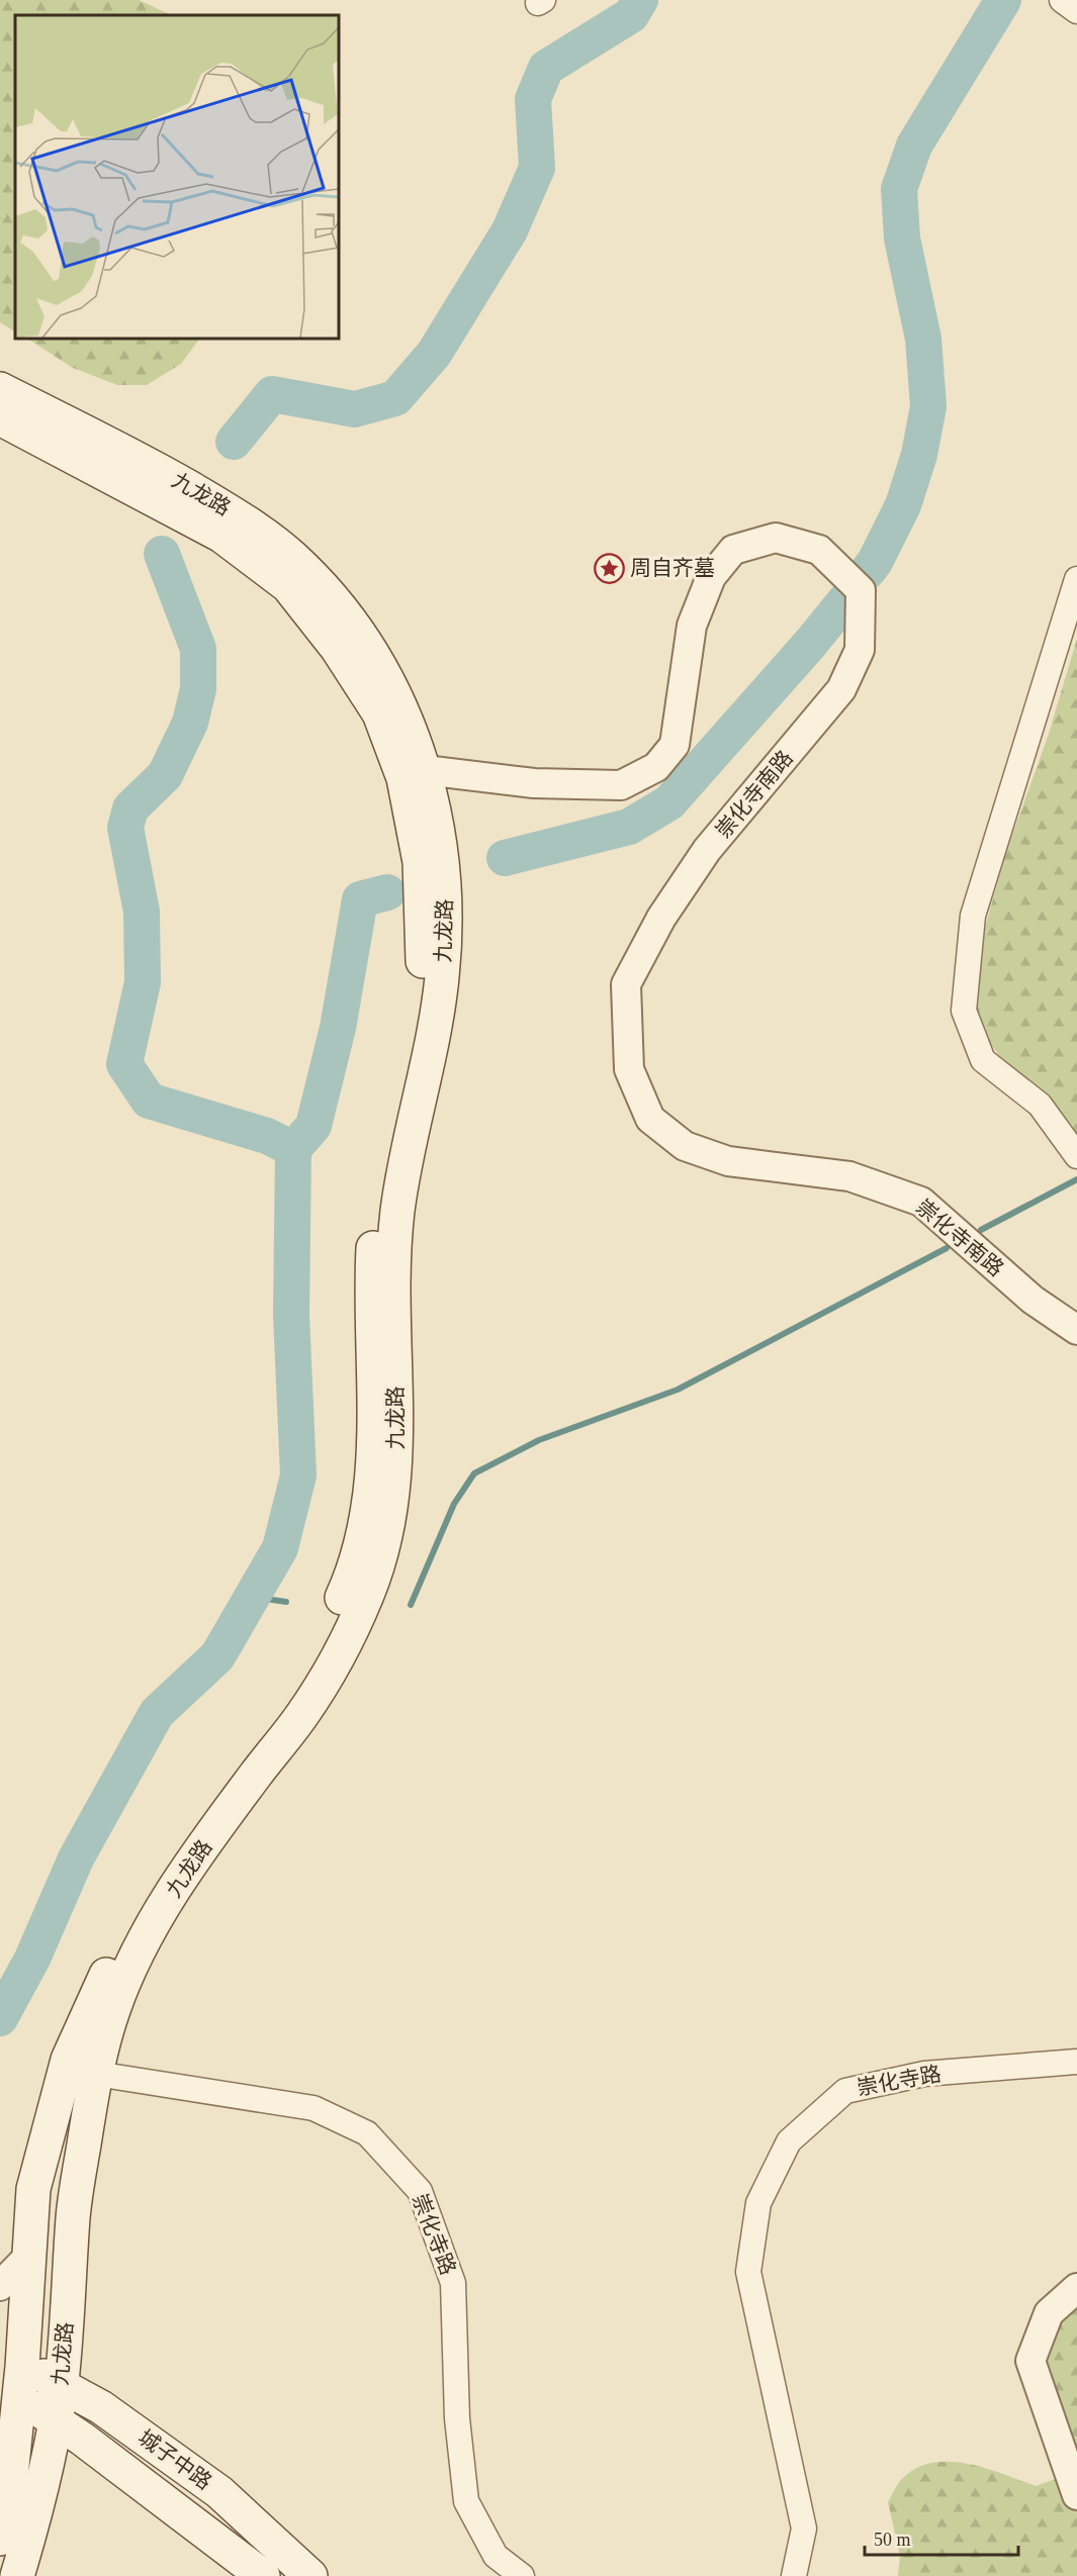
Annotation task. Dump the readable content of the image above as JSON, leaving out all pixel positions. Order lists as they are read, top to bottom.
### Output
{
  "streets": {
    "main road": ["九龙路", "城子中路"],
    "street": ["崇化寺南路", "崇化寺路"]
  },
  "crossings": [
    ["九龙路", "崇化寺南路"],
    ["九龙路", "崇化寺路"],
    ["九龙路", "城子中路"]
  ],
  "places": {
    "place": ["周自齐墓"]
  },
  "scale_bar": "50 m"
}
